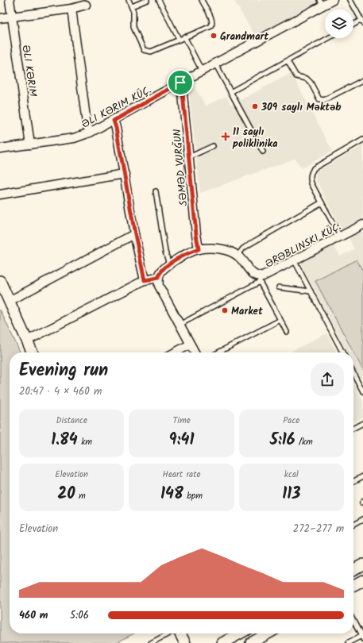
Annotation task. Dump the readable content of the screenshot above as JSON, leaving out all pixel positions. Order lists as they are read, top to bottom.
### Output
{
  "streets": {
    "street": [
      "ƏLI KƏRIM",
      "ƏLI KƏRIM KÜÇ.",
      "SƏMƏD VURĞUN",
      "ƏRƏBLINSKI KÜÇ."
    ]
  },
  "crossings": [
    ["ƏLI KƏRIM", "ƏLI KƏRIM KÜÇ."],
    ["ƏLI KƏRIM KÜÇ.", "SƏMƏD VURĞUN"],
    ["SƏMƏD VURĞUN", "ƏRƏBLINSKI KÜÇ."]
  ],
  "places": {
    "other": ["Grandmart", "309 saylı Məktəb", "Market"],
    "health": ["11 saylı poliklinika"]
  },
  "page": {
    "heading": ["Evening run", "20:47 · 4 × 460 m"],
    "stats": [
      ["Distance", "1.84 km"],
      ["Time", "9:41"],
      ["Pace", "5:16 /km"],
      ["Elevation", "20 m"],
      ["Heart rate", "148 bpm"],
      ["kcal", "113"]
    ],
    "chart": ["Elevation", "272–277 m"],
    "list": [
      {
        "name": "460 m",
        "note": "5:06"
      }
    ]
  }
}
